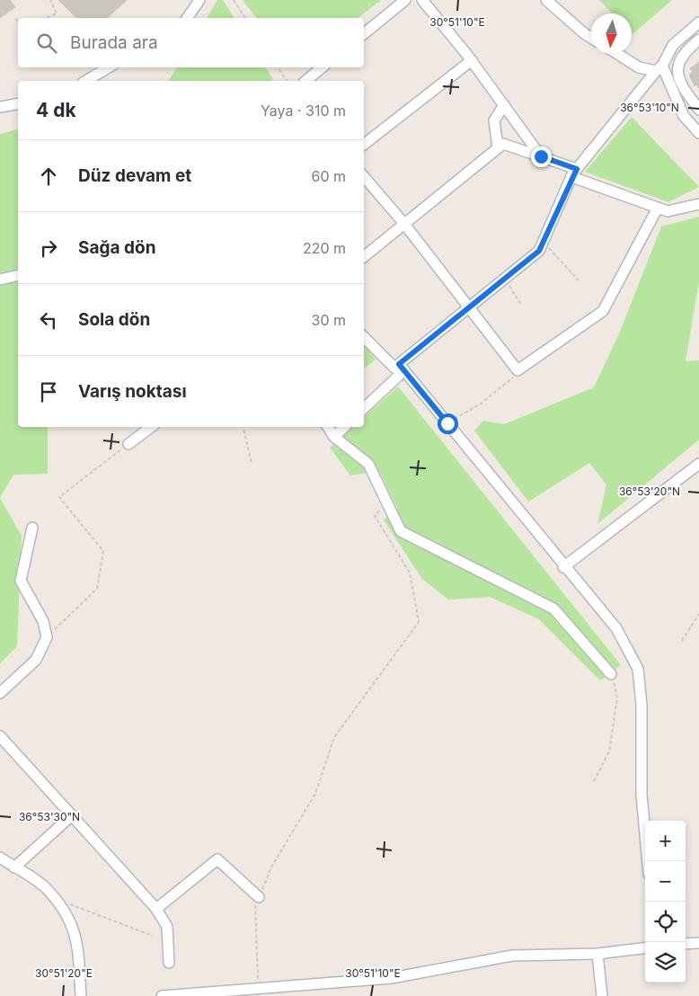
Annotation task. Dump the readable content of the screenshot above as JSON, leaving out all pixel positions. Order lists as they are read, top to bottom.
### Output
{
  "north": "bottom",
  "page": {
    "search": "Burada ara",
    "heading": ["4 dk", "Yaya · 310 m"],
    "list": [
      ["Düz devam et", "60 m"],
      ["Sağa dön", "220 m"],
      ["Sola dön", "30 m"],
      "Varış noktası"
    ],
    "map_buttons": ["+", "−"]
  },
  "coordinates": [
    "30°51'10\"E",
    "36°53'10\"N",
    "36°53'20\"N",
    "36°53'30\"N",
    "30°51'20\"E"
  ]
}
